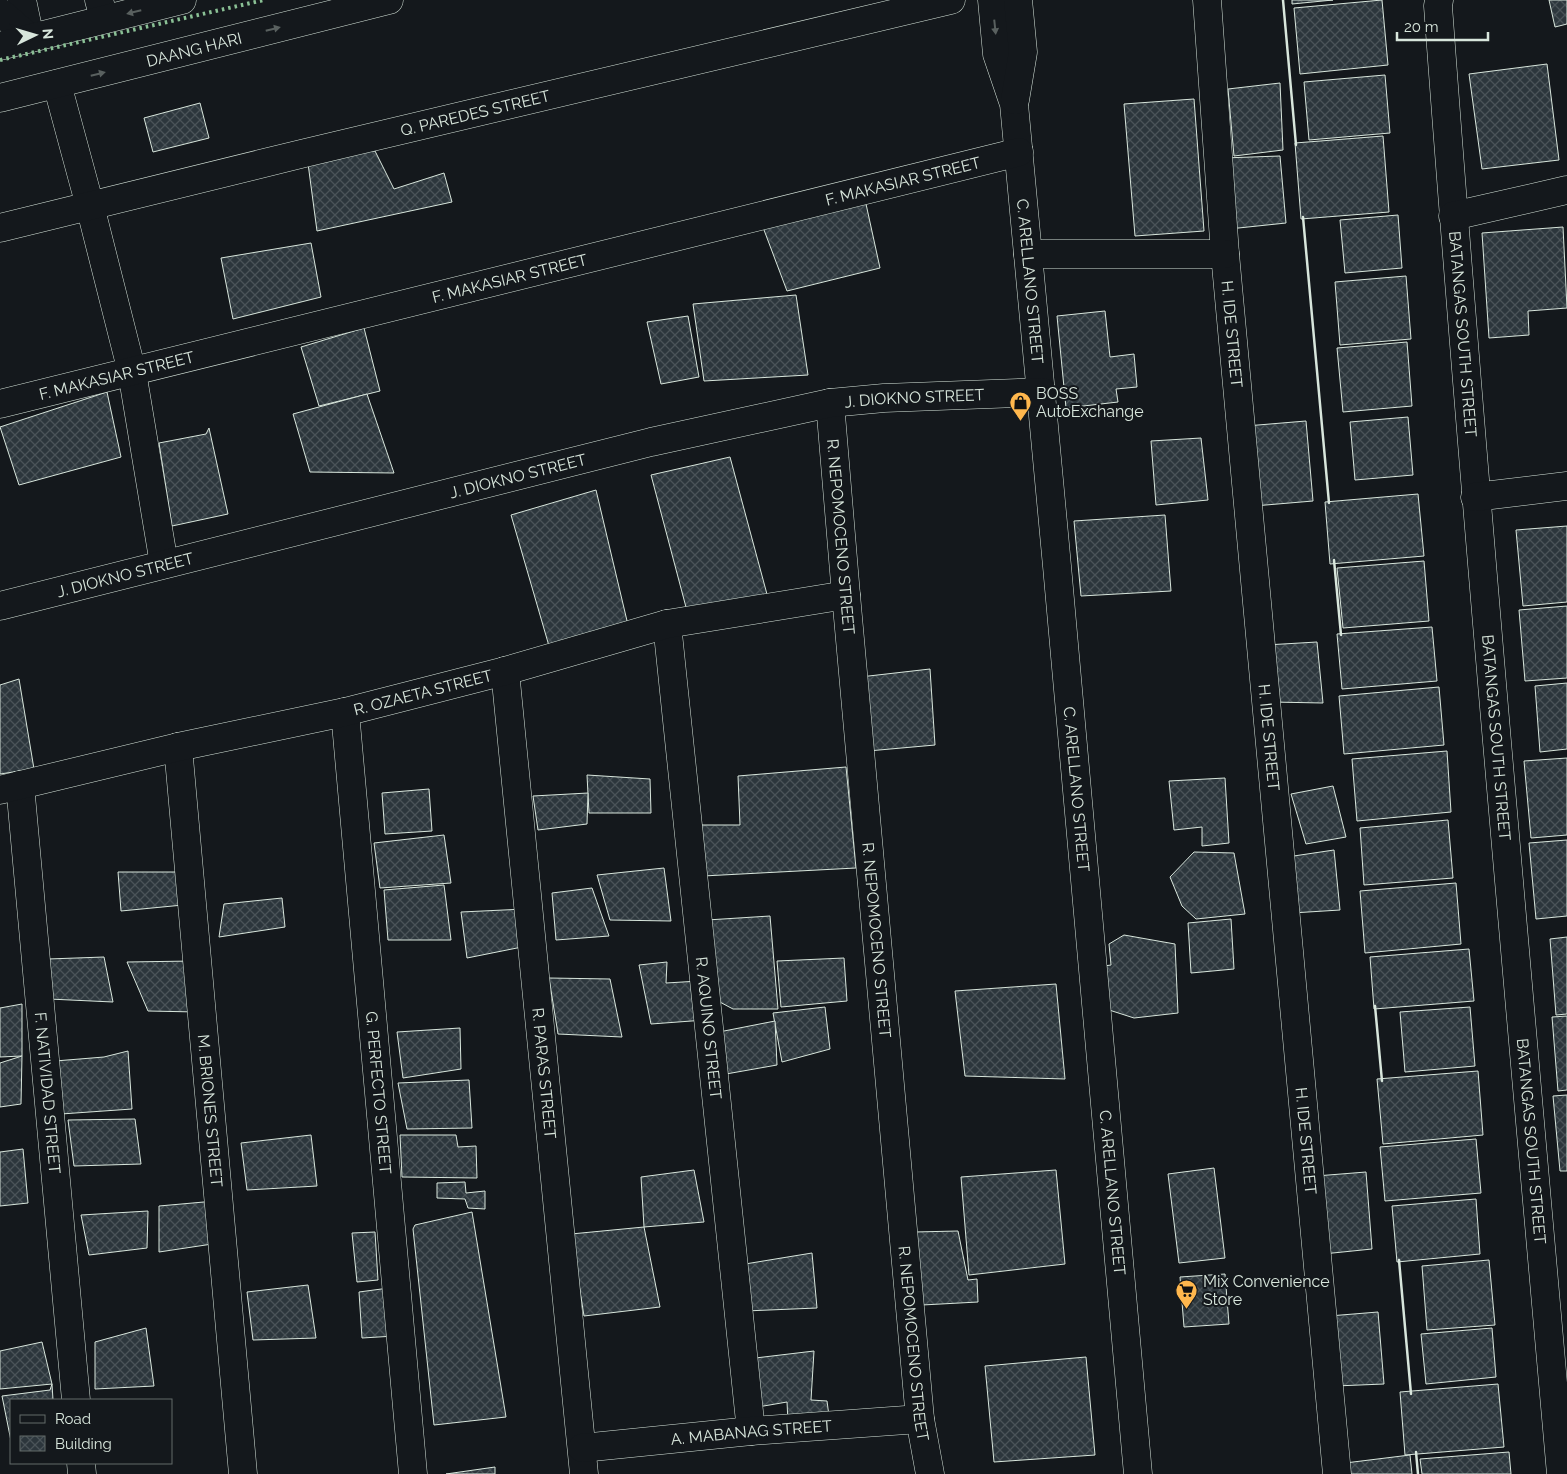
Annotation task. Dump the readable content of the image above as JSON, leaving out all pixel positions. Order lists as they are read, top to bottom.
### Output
{
  "streets": {
    "street": [
      "DAANG HARI",
      "Q. PAREDES STREET",
      "F. MAKASIAR STREET",
      "C. ARELLANO STREET",
      "H. IDE STREET",
      "BATANGAS SOUTH STREET",
      "J. DIOKNO STREET",
      "R. NEPOMOCENO STREET",
      "R. OZAETA STREET",
      "R. AQUINO STREET",
      "R. PARAS STREET",
      "F. NATIVIDAD STREET",
      "G. PERFECTO STREET",
      "M. BRIONES STREET",
      "A. MABANAG STREET"
    ]
  },
  "crossings": [
    ["F. MAKASIAR STREET", "C. ARELLANO STREET"],
    ["C. ARELLANO STREET", "J. DIOKNO STREET"],
    ["J. DIOKNO STREET", "R. NEPOMOCENO STREET"],
    ["R. NEPOMOCENO STREET", "R. OZAETA STREET"],
    ["R. NEPOMOCENO STREET", "A. MABANAG STREET"],
    ["R. OZAETA STREET", "R. AQUINO STREET"],
    ["R. OZAETA STREET", "R. PARAS STREET"],
    ["R. OZAETA STREET", "F. NATIVIDAD STREET"],
    ["R. OZAETA STREET", "G. PERFECTO STREET"],
    ["R. OZAETA STREET", "M. BRIONES STREET"],
    ["R. AQUINO STREET", "A. MABANAG STREET"],
    ["R. PARAS STREET", "A. MABANAG STREET"]
  ],
  "places": {
    "shop": ["BOSS AutoExchange"],
    "supermarket": ["Mix Convenience Store"]
  },
  "legend": ["Road", "Building"],
  "scale_bar": "20 m",
  "north": "right"
}
